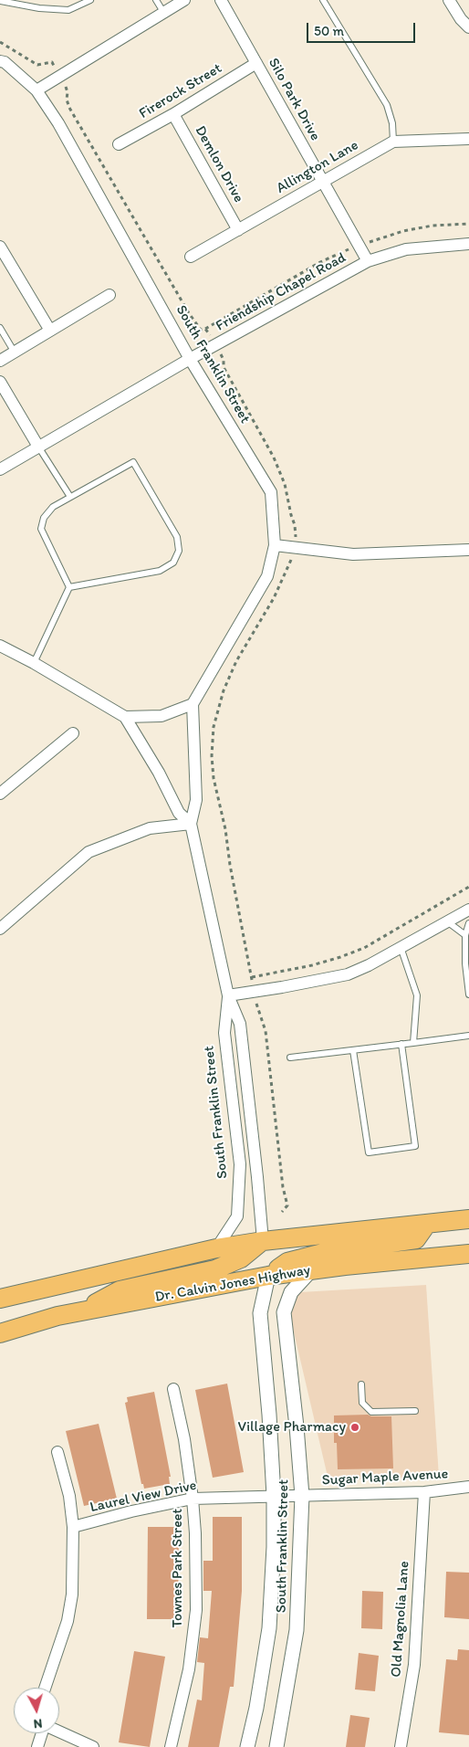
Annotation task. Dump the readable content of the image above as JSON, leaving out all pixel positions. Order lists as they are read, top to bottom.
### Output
{
  "streets": {
    "highway": ["Dr. Calvin Jones Highway"],
    "street": [
      "Firerock Street",
      "Silo Park Drive",
      "Demlon Drive",
      "Allington Lane",
      "Friendship Chapel Road",
      "South Franklin Street",
      "Sugar Maple Avenue",
      "Laurel View Drive",
      "Townes Park Street",
      "Old Magnolia Lane"
    ]
  },
  "crossings": [
    ["Firerock Street", "Silo Park Drive"],
    ["Firerock Street", "Demlon Drive"],
    ["Silo Park Drive", "Allington Lane"],
    ["Silo Park Drive", "Friendship Chapel Road"],
    ["Demlon Drive", "Allington Lane"],
    ["Friendship Chapel Road", "South Franklin Street"],
    ["South Franklin Street", "Dr. Calvin Jones Highway"],
    ["South Franklin Street", "Sugar Maple Avenue"],
    ["South Franklin Street", "Laurel View Drive"],
    ["Sugar Maple Avenue", "Laurel View Drive"],
    ["Sugar Maple Avenue", "Old Magnolia Lane"],
    ["Laurel View Drive", "Townes Park Street"]
  ],
  "places": ["Village Pharmacy"],
  "scale_bar": "50 m",
  "north": "bottom"
}
